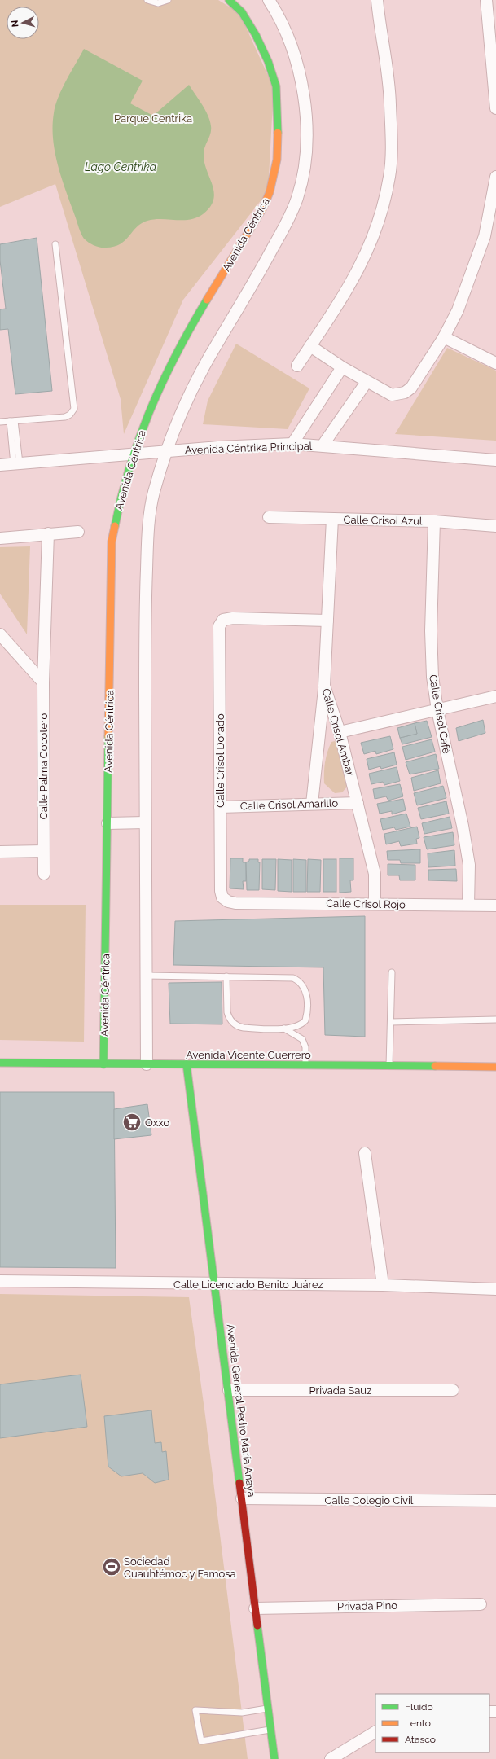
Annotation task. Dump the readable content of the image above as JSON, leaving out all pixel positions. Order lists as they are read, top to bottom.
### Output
{
  "streets": {
    "street": [
      "Avenida Céntrica",
      "Avenida Céntrika Principal",
      "Calle Crisol Azul",
      "Calle Crisol Café",
      "Calle Crisol Ambar",
      "Calle Crisol Dorado",
      "Calle Palma Cocotero",
      "Calle Crisol Amarillo",
      "Calle Crisol Rojo",
      "Avenida Vicente Guerrero",
      "Calle Licenciado Benito Juárez",
      "Privada Sauz",
      "Avenida General Pedro María Anaya",
      "Calle Colegio Civil",
      "Privada Pino"
    ]
  },
  "crossings": [
    ["Avenida Céntrica", "Avenida Céntrika Principal"],
    ["Avenida Céntrica", "Avenida Vicente Guerrero"],
    ["Calle Crisol Azul", "Calle Crisol Café"],
    ["Calle Crisol Azul", "Calle Crisol Ambar"],
    ["Calle Crisol Café", "Calle Crisol Rojo"],
    ["Calle Crisol Ambar", "Calle Crisol Dorado"],
    ["Calle Crisol Ambar", "Calle Crisol Amarillo"],
    ["Calle Crisol Ambar", "Calle Crisol Rojo"],
    ["Calle Crisol Dorado", "Calle Crisol Amarillo"],
    ["Calle Crisol Dorado", "Calle Crisol Rojo"],
    ["Avenida Vicente Guerrero", "Avenida General Pedro María Anaya"],
    ["Calle Licenciado Benito Juárez", "Avenida General Pedro María Anaya"],
    ["Privada Sauz", "Avenida General Pedro María Anaya"],
    ["Avenida General Pedro María Anaya", "Calle Colegio Civil"],
    ["Avenida General Pedro María Anaya", "Privada Pino"]
  ],
  "water": ["Lago Centrika"],
  "parks": ["Parque Centrika"],
  "places": {
    "supermarket": ["Oxxo"],
    "sports": ["Sociedad Cuauhtémoc y Famosa"]
  },
  "legend": ["Fluido", "Lento", "Atasco"],
  "north": "left"
}
